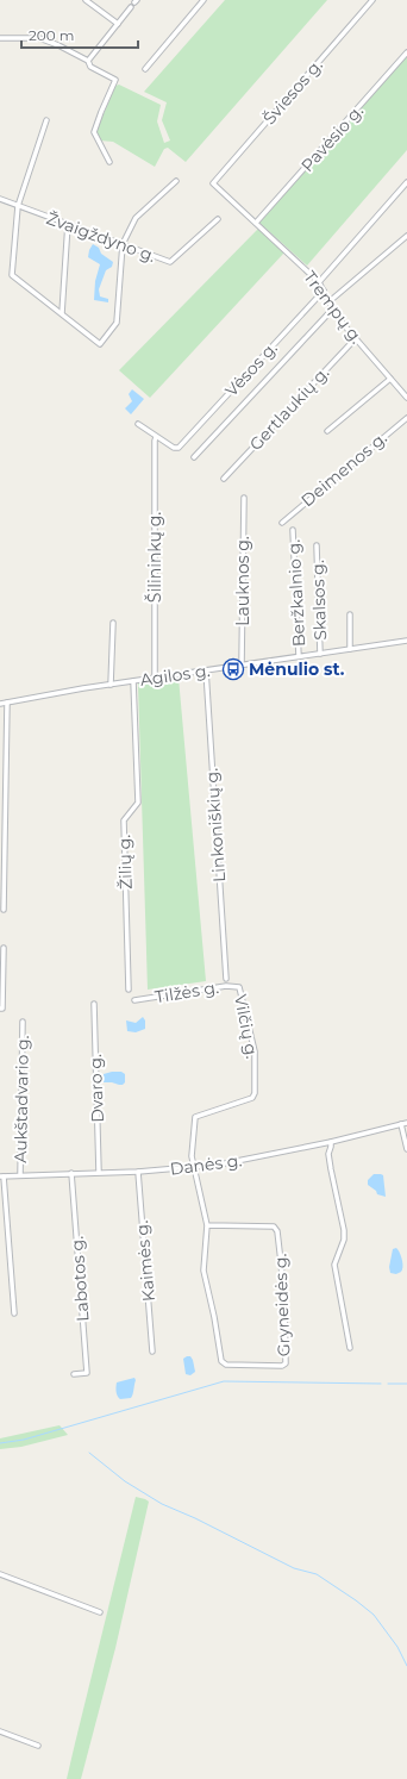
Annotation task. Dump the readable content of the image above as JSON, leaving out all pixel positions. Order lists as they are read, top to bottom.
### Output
{
  "streets": {
    "street": [
      "Šviesos g.",
      "Pavėsio g.",
      "Žvaigždyno g.",
      "Trempų g.",
      "Vėsos g.",
      "Gertlaukių g.",
      "Deimenos g.",
      "Šilininkų g.",
      "Lauknos g.",
      "Beržkalnio g.",
      "Skalsos g.",
      "Agilos g.",
      "Linkoniškių g.",
      "Žilių g.",
      "Tilžės g.",
      "Vilčių g.",
      "Dvaro g.",
      "Aukštadvario g.",
      "Danės g.",
      "Kaimės g.",
      "Labotos g.",
      "Gryneidės g."
    ]
  },
  "crossings": [
    ["Šviesos g.", "Trempų g."],
    ["Pavėsio g.", "Trempų g."],
    ["Trempų g.", "Vėsos g."],
    ["Trempų g.", "Gertlaukių g."],
    ["Vėsos g.", "Šilininkų g."],
    ["Šilininkų g.", "Agilos g."],
    ["Lauknos g.", "Agilos g."],
    ["Beržkalnio g.", "Agilos g."],
    ["Skalsos g.", "Agilos g."],
    ["Agilos g.", "Linkoniškių g."],
    ["Agilos g.", "Žilių g."],
    ["Tilžės g.", "Vilčių g."],
    ["Vilčių g.", "Danės g."],
    ["Vilčių g.", "Gryneidės g."],
    ["Dvaro g.", "Danės g."],
    ["Aukštadvario g.", "Danės g."],
    ["Danės g.", "Kaimės g."],
    ["Danės g.", "Labotos g."],
    ["Danės g.", "Gryneidės g."]
  ],
  "places": {
    "bus stop": ["Mėnulio st."]
  },
  "scale_bar": "200 m"
}
